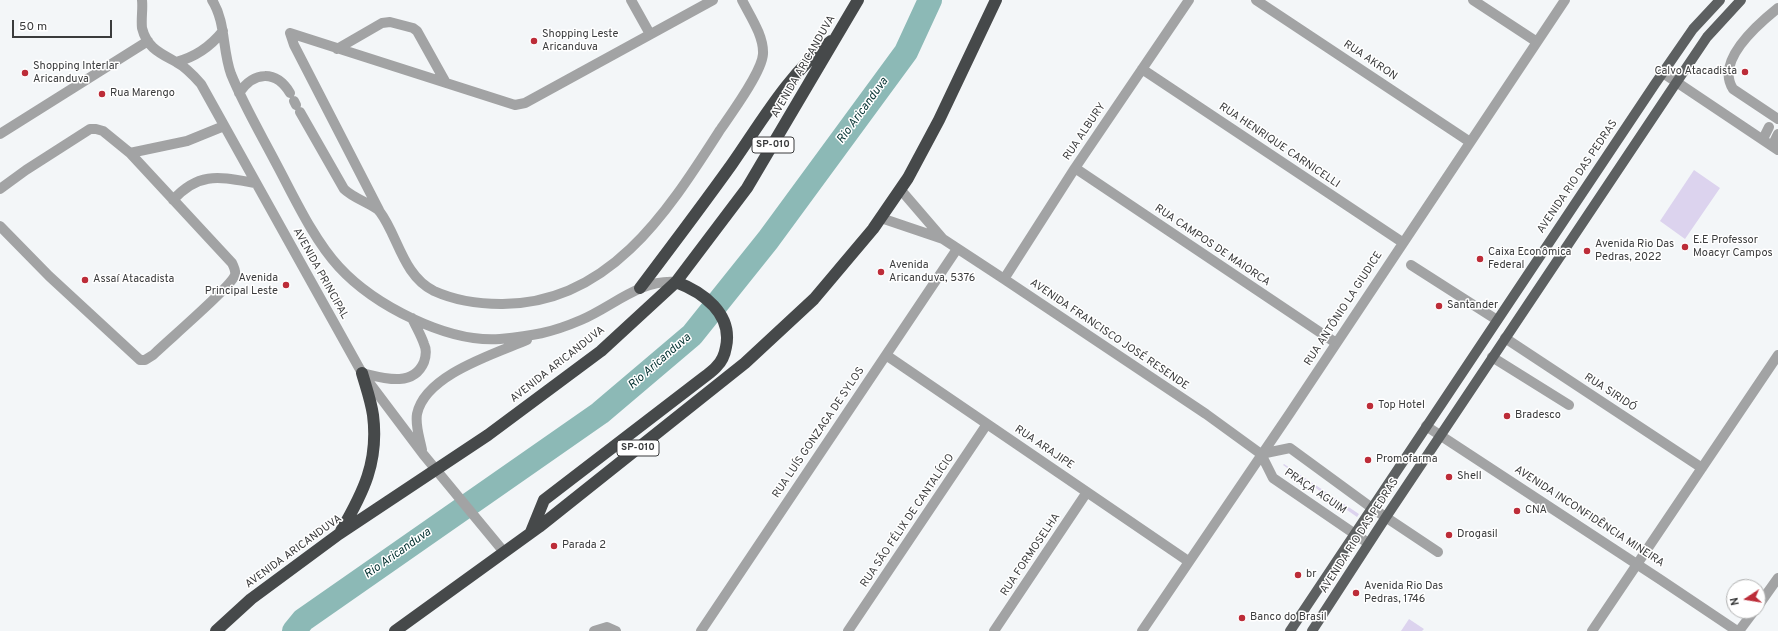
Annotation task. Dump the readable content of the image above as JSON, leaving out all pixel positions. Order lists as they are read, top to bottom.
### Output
{
  "streets": {
    "highway": ["AVENIDA ARICANDUVA", "SP-010"],
    "main road": ["AVENIDA RIO DAS PEDRAS"],
    "street": [
      "RUA AKRON",
      "RUA ALBURY",
      "RUA HENRIQUE CARNICELLI",
      "RUA CAMPOS DE MAIORCA",
      "AVENIDA PRINCIPAL",
      "RUA ANTÔNIO LA GIUDICE",
      "AVENIDA FRANCISCO JOSÉ RESENDE",
      "RUA SIRIDÓ",
      "RUA LUÍS GONZAGA DE SYLOS",
      "RUA ARAJIPE",
      "PRAÇA AGUIM",
      "AVENIDA INCONFIDÊNCIA MINEIRA",
      "RUA SÃO FÉLIX DE CANTALÍCIO",
      "RUA FORMOSELHA"
    ]
  },
  "crossings": [
    ["RUA AKRON", "RUA ANTÔNIO LA GIUDICE"],
    ["AVENIDA ARICANDUVA", "AVENIDA PRINCIPAL"],
    ["RUA ALBURY", "RUA HENRIQUE CARNICELLI"],
    ["RUA ALBURY", "RUA CAMPOS DE MAIORCA"],
    ["RUA ALBURY", "AVENIDA FRANCISCO JOSÉ RESENDE"],
    ["SP-010", "AVENIDA PRINCIPAL"],
    ["SP-010", "AVENIDA FRANCISCO JOSÉ RESENDE"],
    ["RUA HENRIQUE CARNICELLI", "RUA ANTÔNIO LA GIUDICE"],
    ["AVENIDA RIO DAS PEDRAS", "RUA SIRIDÓ"],
    ["AVENIDA RIO DAS PEDRAS", "PRAÇA AGUIM"],
    ["AVENIDA RIO DAS PEDRAS", "AVENIDA INCONFIDÊNCIA MINEIRA"],
    ["RUA CAMPOS DE MAIORCA", "RUA ANTÔNIO LA GIUDICE"],
    ["RUA ANTÔNIO LA GIUDICE", "AVENIDA FRANCISCO JOSÉ RESENDE"],
    ["RUA ANTÔNIO LA GIUDICE", "RUA ARAJIPE"],
    ["RUA ANTÔNIO LA GIUDICE", "PRAÇA AGUIM"],
    ["AVENIDA FRANCISCO JOSÉ RESENDE", "RUA LUÍS GONZAGA DE SYLOS"],
    ["AVENIDA FRANCISCO JOSÉ RESENDE", "PRAÇA AGUIM"],
    ["RUA LUÍS GONZAGA DE SYLOS", "RUA ARAJIPE"],
    ["RUA ARAJIPE", "RUA SÃO FÉLIX DE CANTALÍCIO"],
    ["RUA ARAJIPE", "RUA FORMOSELHA"]
  ],
  "water": ["Rio Aricanduva"],
  "places": [
    "Shopping Leste Aricanduva",
    "Calvo Atacadista",
    "Shopping Interlar Aricanduva",
    "Rua Marengo",
    "E.E Professor Moacyr Campos",
    "Avenida Rio Das Pedras, 2022",
    "Caixa Econômica Federal",
    "Avenida Aricanduva, 5376",
    "Assaí Atacadista",
    "Avenida Principal Leste",
    "Santander",
    "Top Hotel",
    "Bradesco",
    "Promofarma",
    "Shell",
    "CNA",
    "Drogasil",
    "Parada 2",
    "br",
    "Avenida Rio Das Pedras, 1746",
    "Banco do Brasil"
  ],
  "scale_bar": "50 m",
  "north": "left"
}
